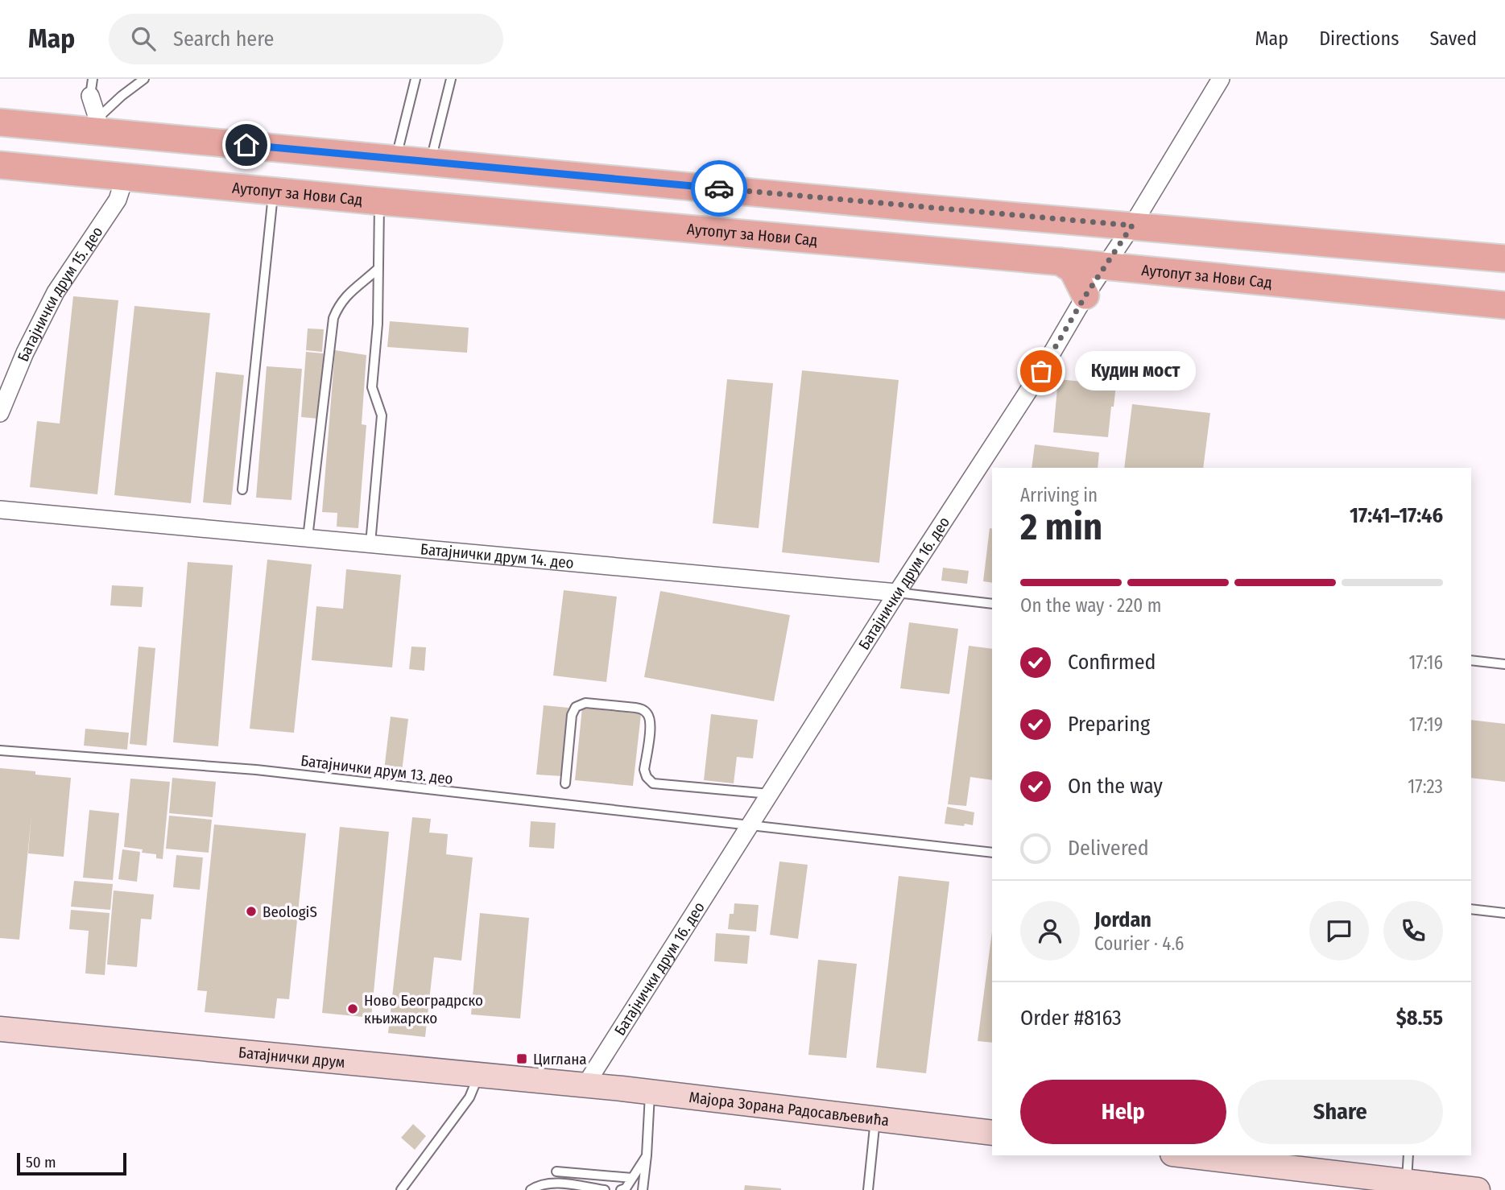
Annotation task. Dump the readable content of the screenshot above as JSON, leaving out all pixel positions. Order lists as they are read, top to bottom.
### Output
{
  "streets": {
    "main road": ["Аутопут за Нови Сад", "Батајнички друм", "Мајора Зорана Радосављевића"],
    "street": ["Батајнички друм 15. део", "Батајнички друм 14. део", "Батајнички друм 16. део"],
    "lane": ["Батајнички друм 13. део"]
  },
  "crossings": [
    ["Аутопут за Нови Сад", "Батајнички друм 15. део"],
    ["Аутопут за Нови Сад", "Батајнички друм 16. део"],
    ["Батајнички друм 14. део", "Батајнички друм 16. део"],
    ["Батајнички друм 16. део", "Батајнички друм 13. део"],
    ["Батајнички друм 16. део", "Батајнички друм"],
    ["Батајнички друм 16. део", "Мајора Зорана Радосављевића"],
    ["Батајнички друм", "Мајора Зорана Радосављевића"]
  ],
  "places": {
    "other": ["Кудин мост", "BeologiS", "Ново Београдрско књижарско"],
    "transit": ["Циглана"]
  },
  "scale_bar": "50 m",
  "page": {
    "header": "Map",
    "search": "Search here",
    "nav": ["Map", "Directions", "Saved"],
    "bubble": "Кудин мост",
    "heading": ["2 min", "Arriving in", "17:41–17:46"],
    "panel": [
      "Jordan",
      "Courier · 4.6",
      "Order #8163",
      "$8.55"
    ],
    "bar": "On the way · 220 m",
    "list": [
      ["Confirmed", "17:16"],
      ["Preparing", "17:19"],
      ["On the way", "17:23"],
      "Delivered"
    ],
    "buttons": ["Help", "Share"],
    "scale": "50 m"
  }
}
